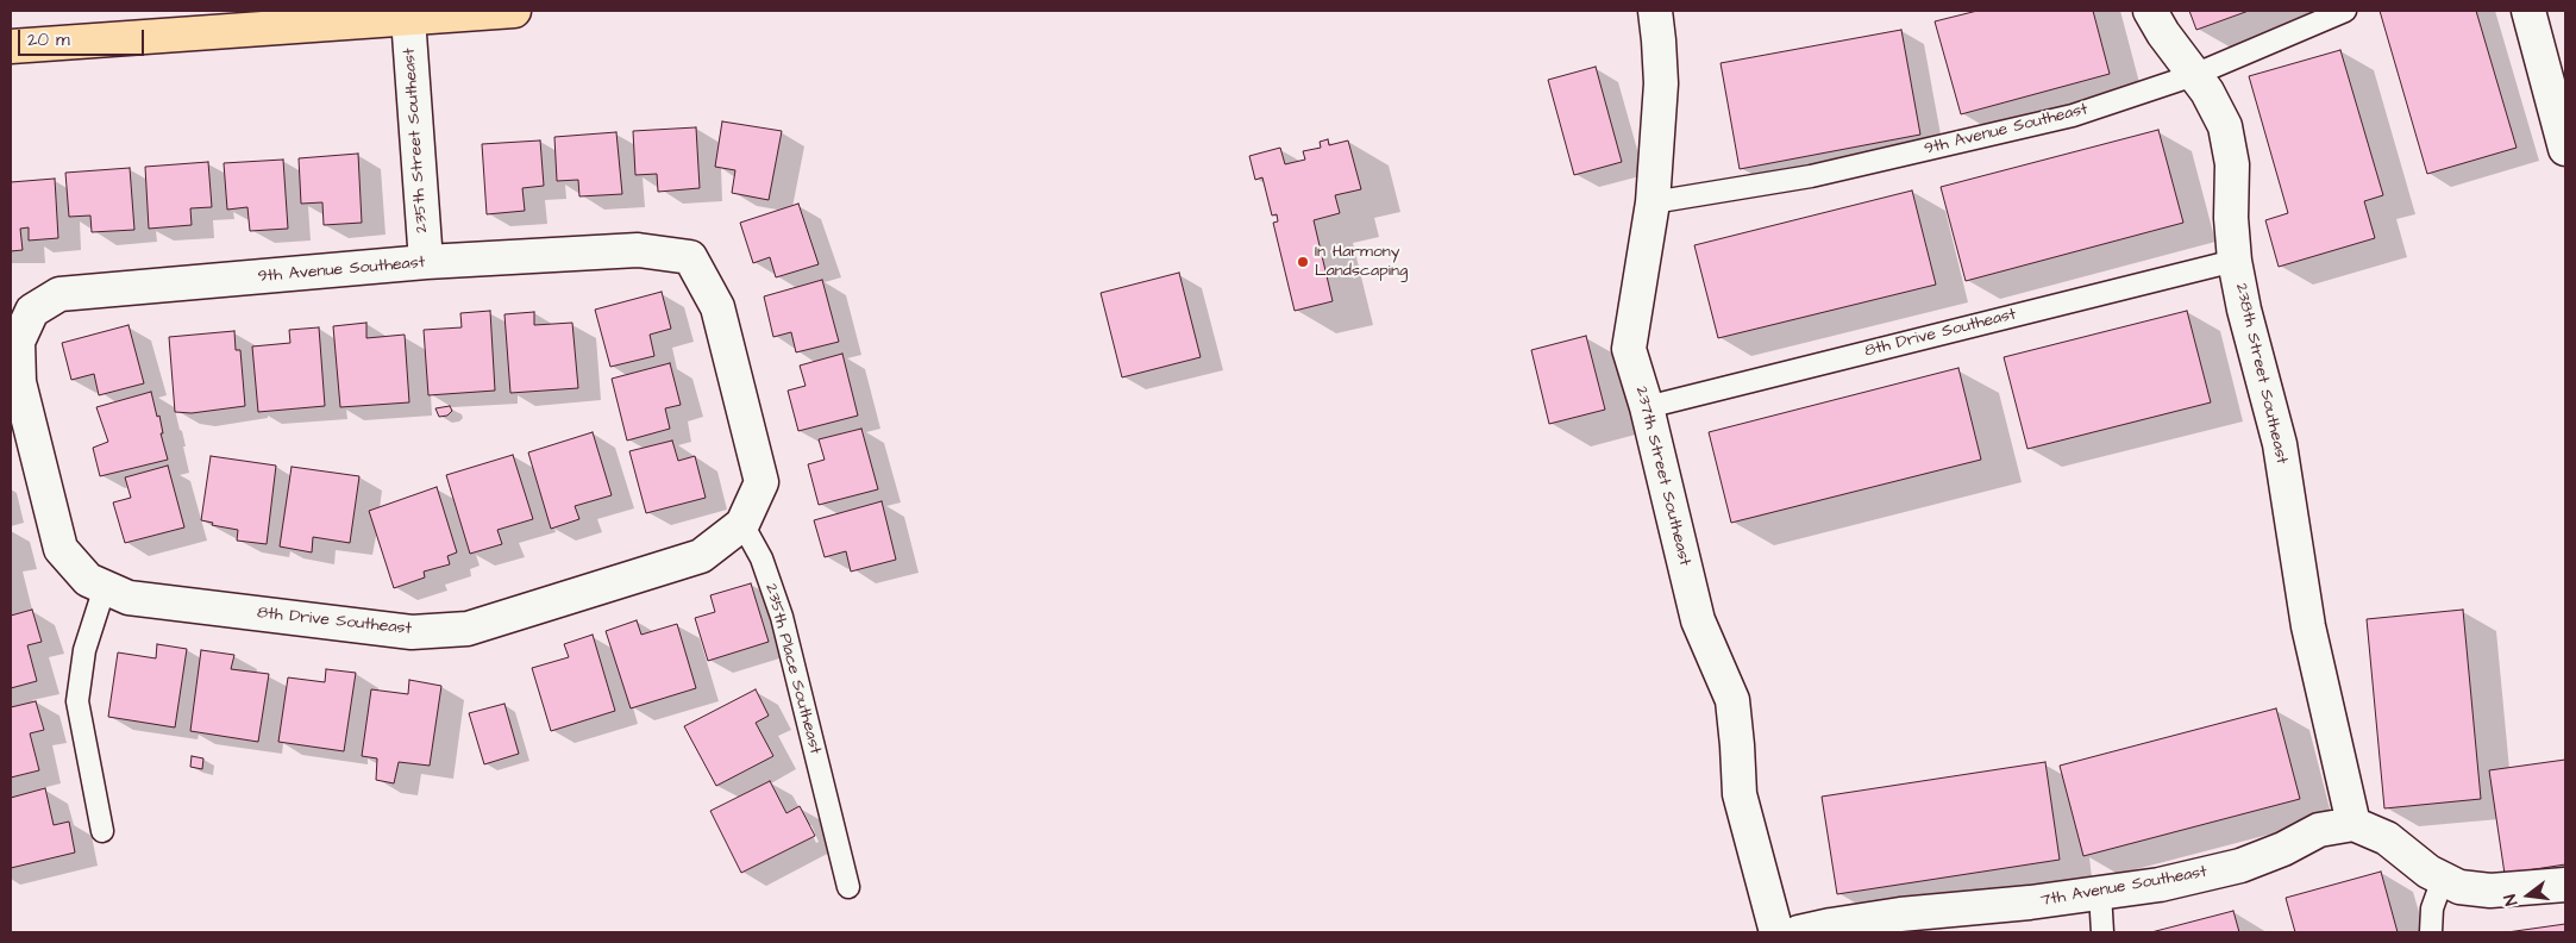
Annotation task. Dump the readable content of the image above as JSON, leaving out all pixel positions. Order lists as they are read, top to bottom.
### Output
{
  "streets": {
    "street": [
      "9th Avenue Southeast",
      "235th Street Southeast",
      "8th Drive Southeast",
      "238th Street Southeast",
      "237th Street Southeast",
      "7th Avenue Southeast"
    ],
    "lane": ["235th Place Southeast"]
  },
  "crossings": [
    ["9th Avenue Southeast", "235th Street Southeast"],
    ["9th Avenue Southeast", "8th Drive Southeast"],
    ["9th Avenue Southeast", "238th Street Southeast"],
    ["9th Avenue Southeast", "237th Street Southeast"],
    ["9th Avenue Southeast", "235th Place Southeast"],
    ["8th Drive Southeast", "238th Street Southeast"],
    ["8th Drive Southeast", "237th Street Southeast"],
    ["8th Drive Southeast", "235th Place Southeast"],
    ["238th Street Southeast", "7th Avenue Southeast"]
  ],
  "places": ["In Harmony Landscaping"],
  "scale_bar": "20 m",
  "north": "left"
}
